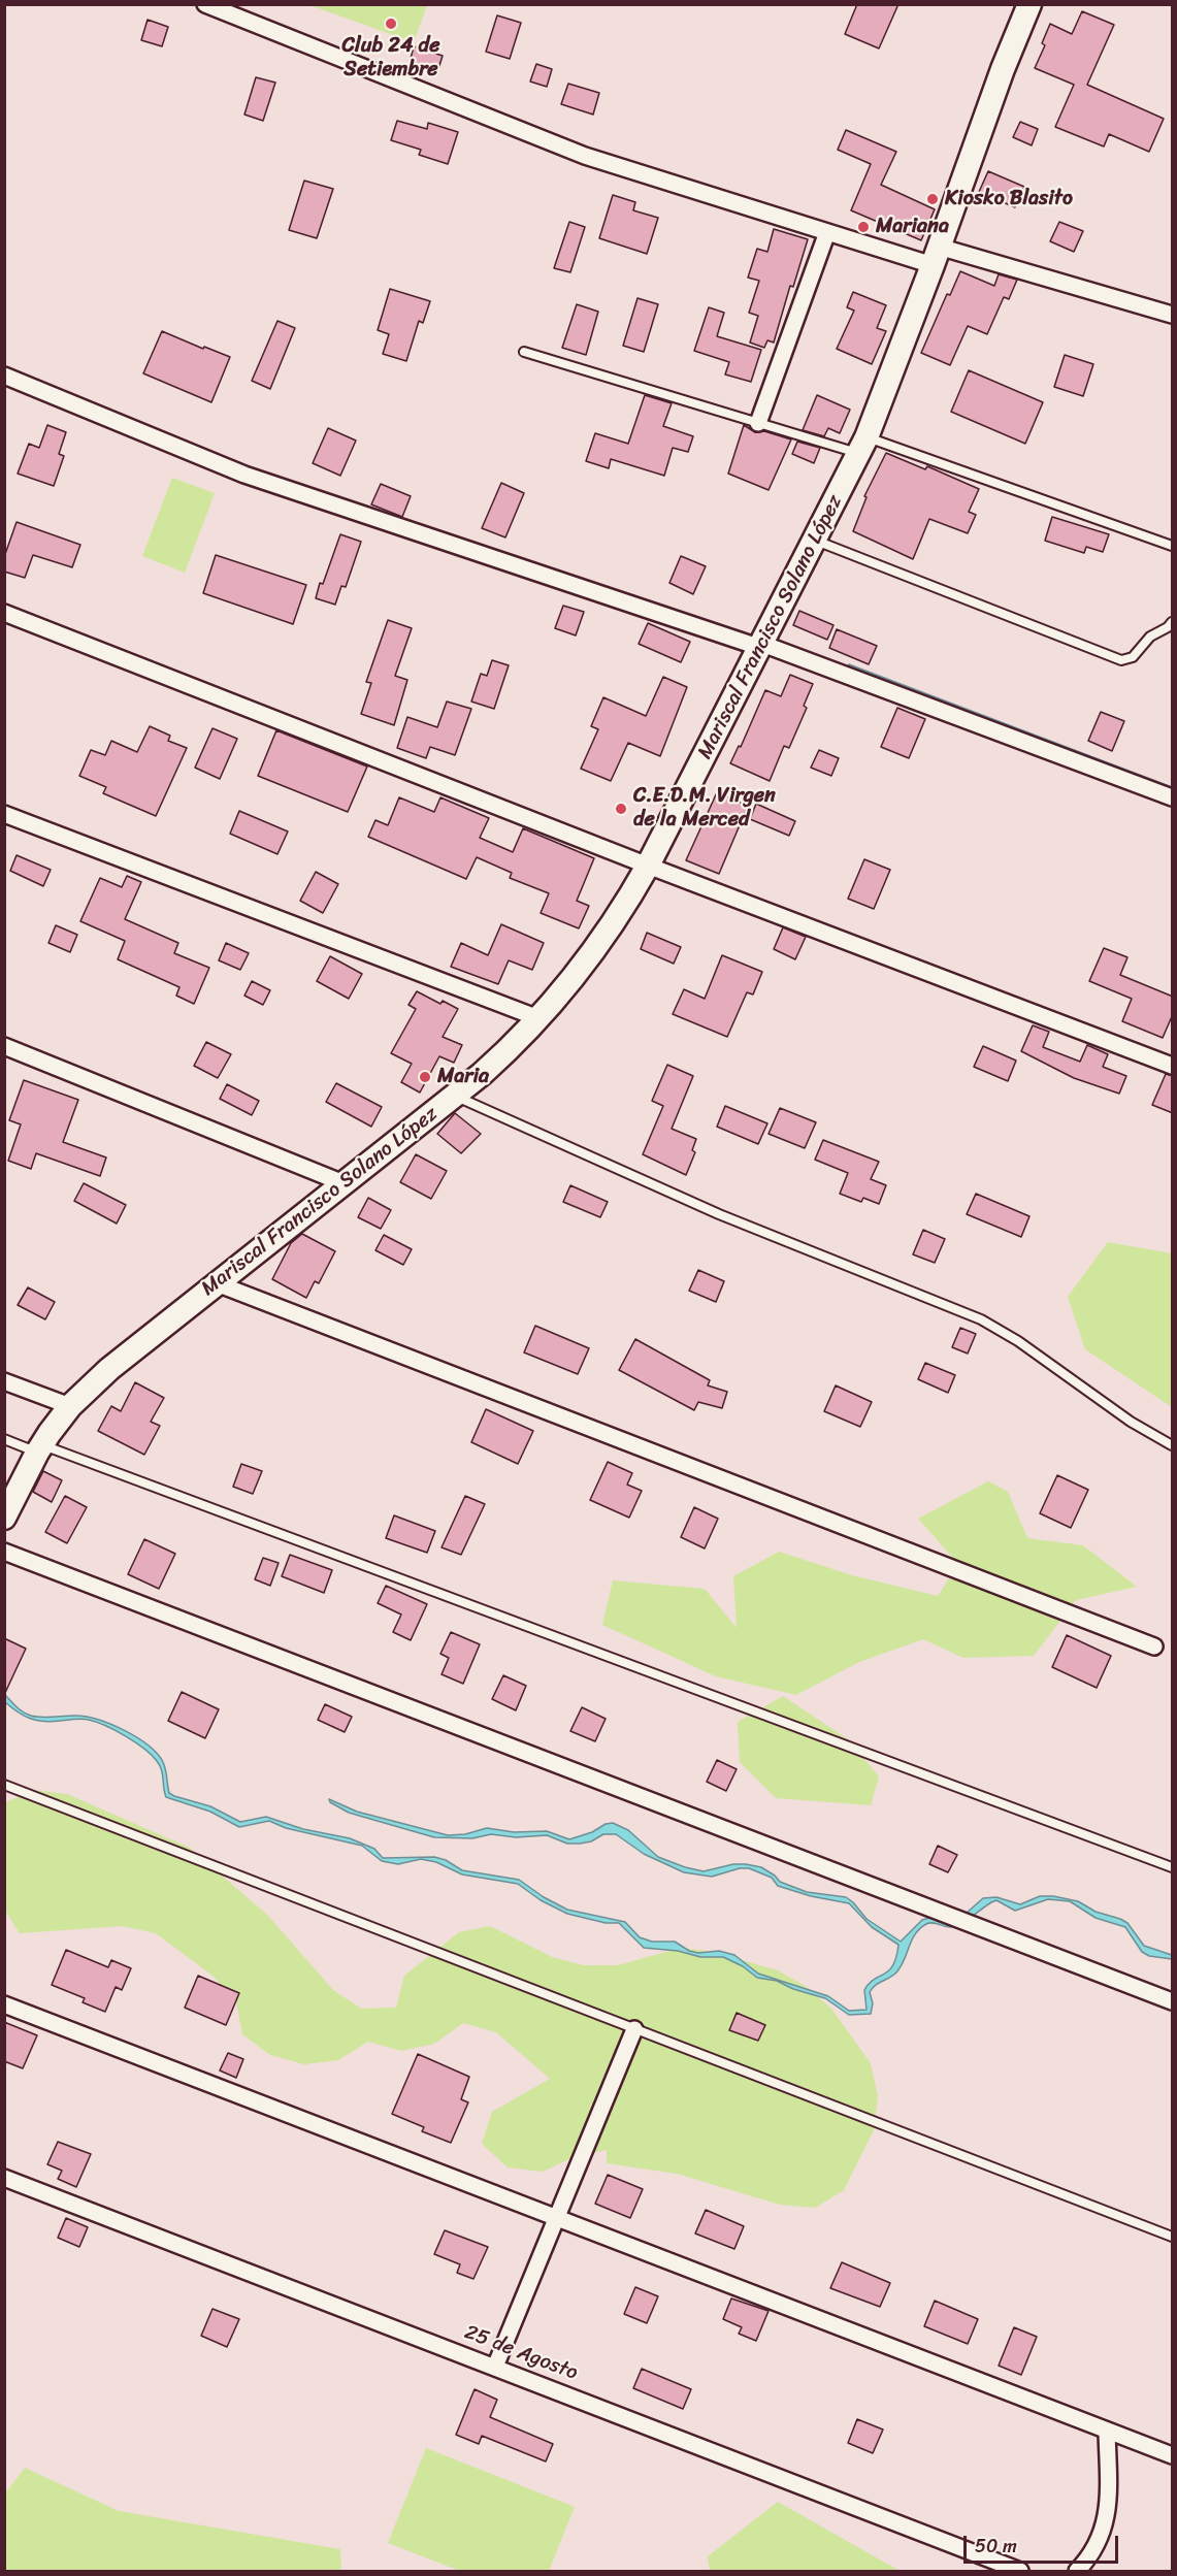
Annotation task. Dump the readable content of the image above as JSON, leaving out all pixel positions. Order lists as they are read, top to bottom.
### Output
{
  "streets": {
    "main road": ["Mariscal Francisco Solano López"],
    "street": ["25 de Agosto"]
  },
  "places": [
    "Club 24 de Setiembre",
    "Kiosko Blasito",
    "Mariana",
    "C.E.D.M. Virgen de la Merced",
    "Maria"
  ],
  "scale_bar": "50 m"
}
